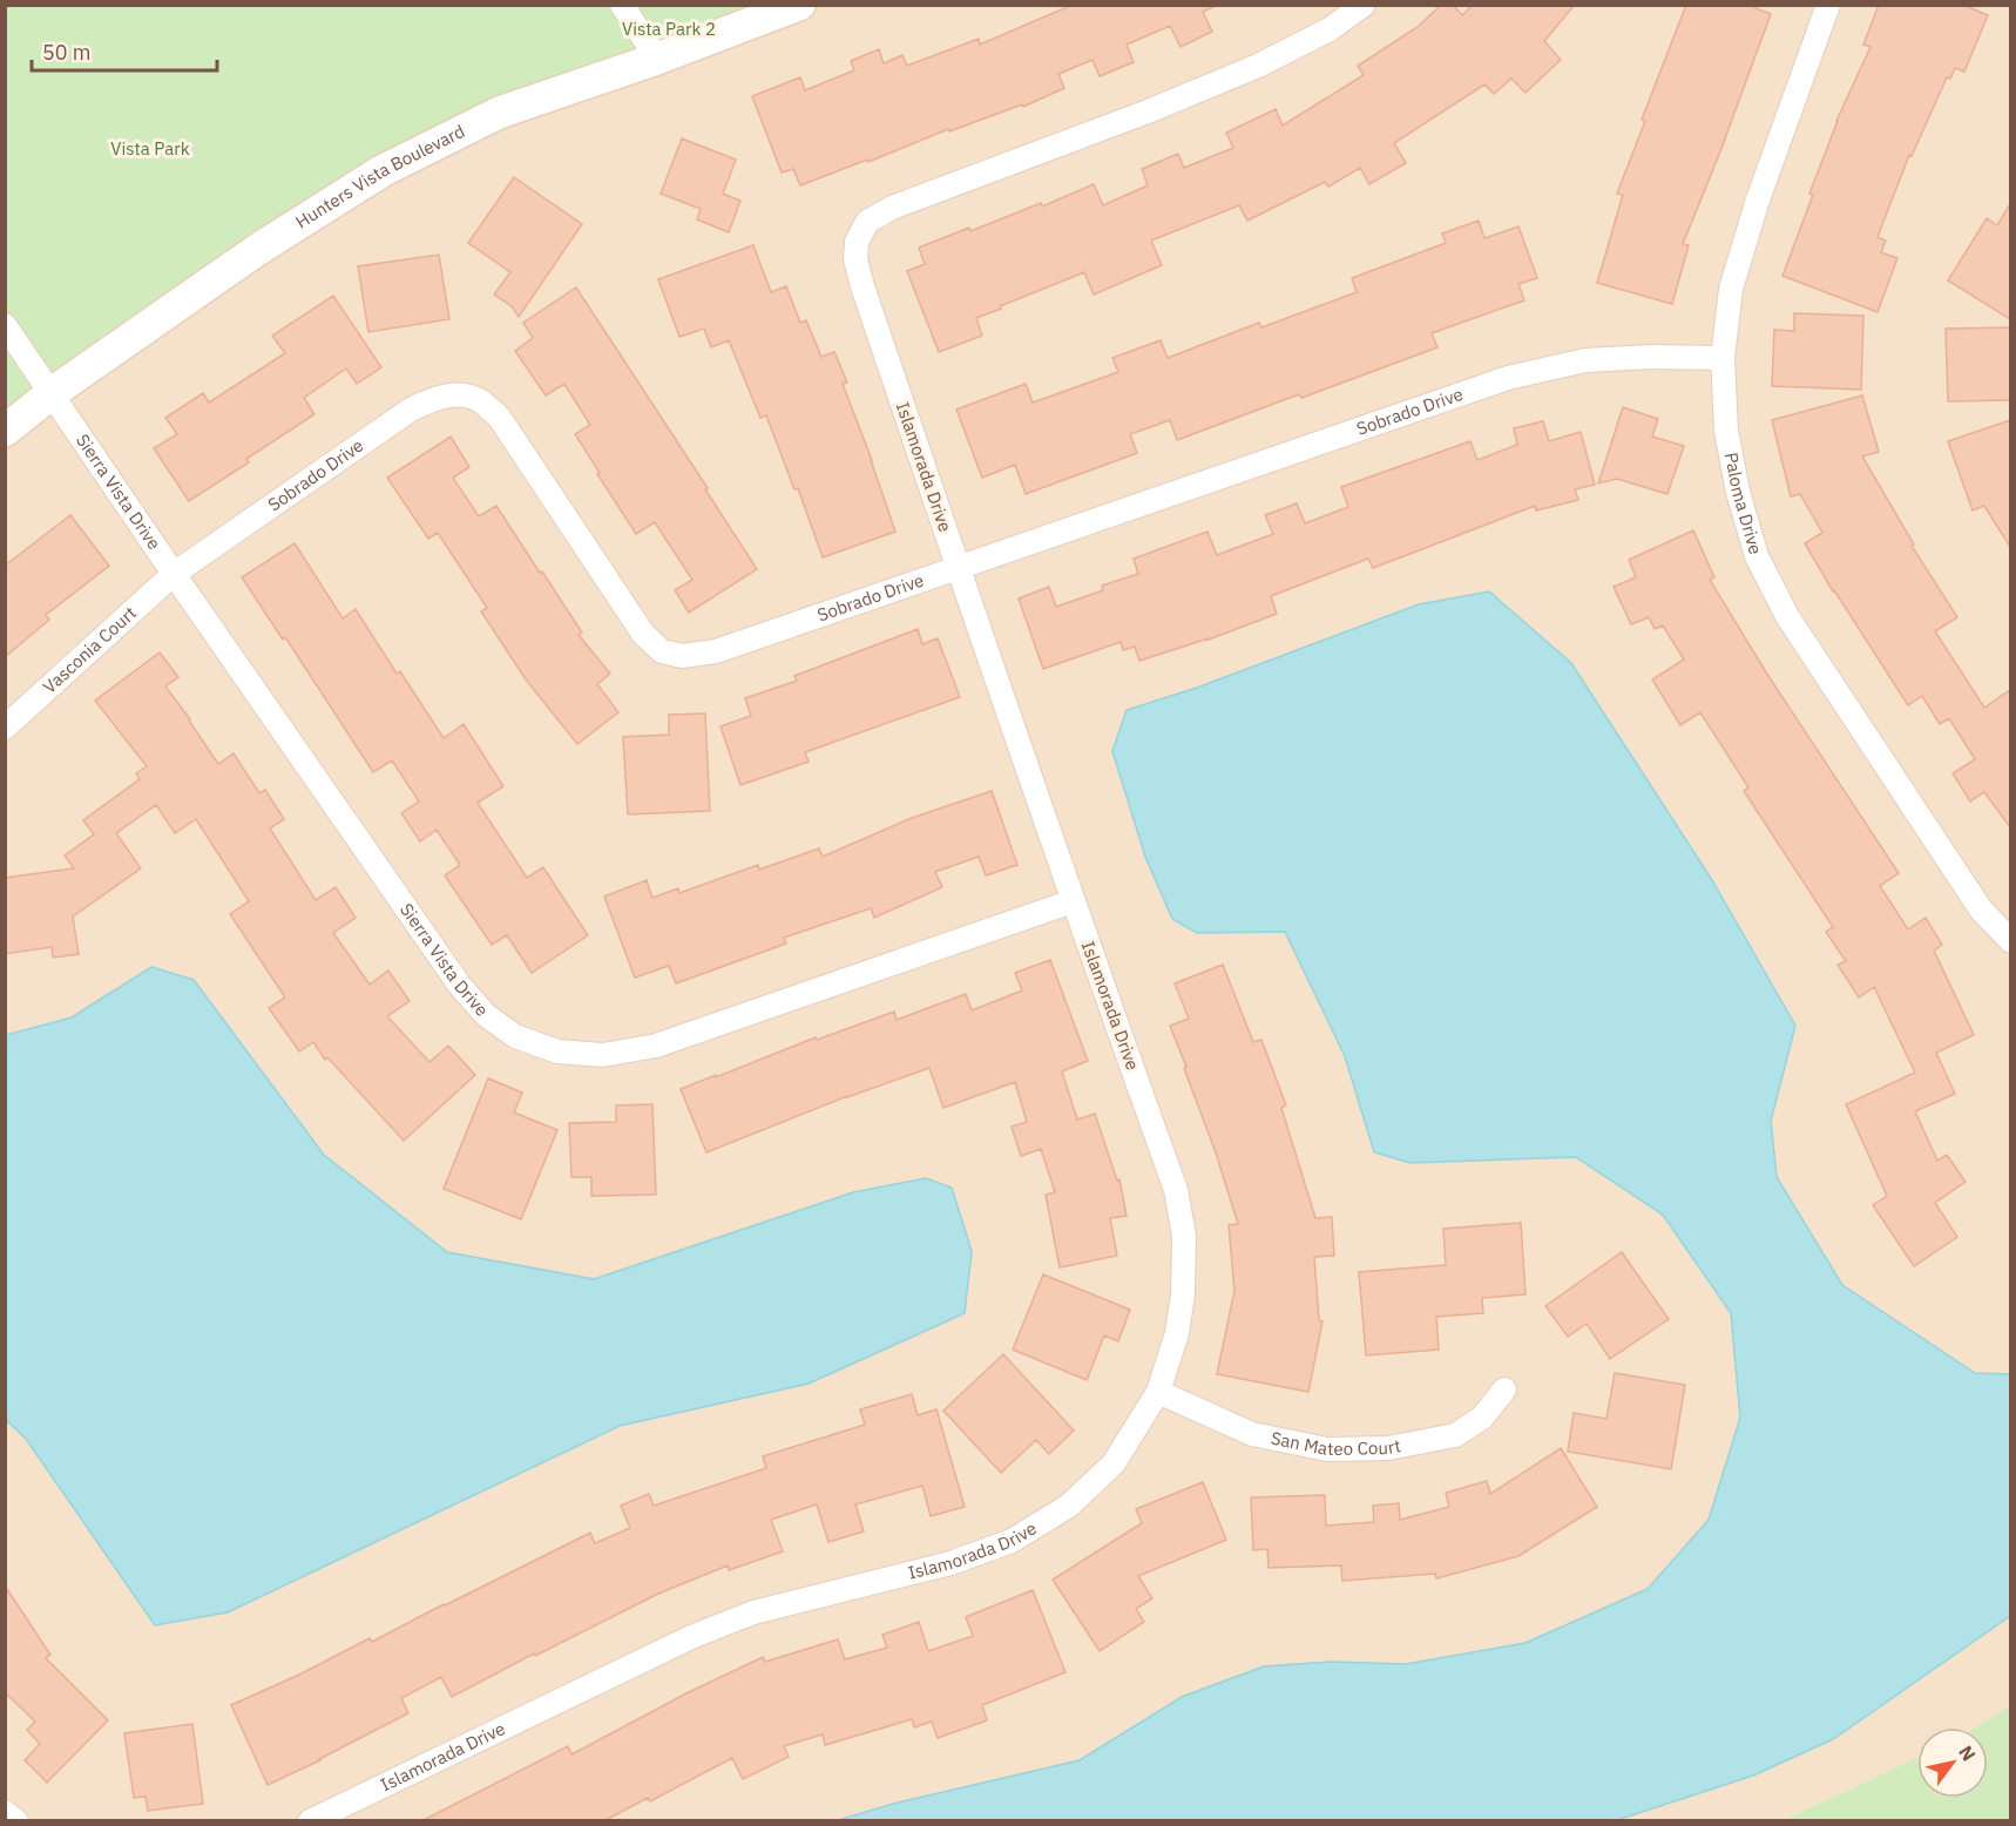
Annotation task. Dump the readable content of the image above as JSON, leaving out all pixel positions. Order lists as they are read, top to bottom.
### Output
{
  "streets": {
    "street": [
      "Hunters Vista Boulevard",
      "Sobrado Drive",
      "Islamorada Drive",
      "Sierra Vista Drive",
      "Paloma Drive",
      "Vasconia Court",
      "San Mateo Court"
    ]
  },
  "crossings": [
    ["Hunters Vista Boulevard", "Sierra Vista Drive"],
    ["Sobrado Drive", "Islamorada Drive"],
    ["Sobrado Drive", "Sierra Vista Drive"],
    ["Sobrado Drive", "Paloma Drive"],
    ["Sobrado Drive", "Vasconia Court"],
    ["Islamorada Drive", "Sierra Vista Drive"],
    ["Islamorada Drive", "San Mateo Court"],
    ["Sierra Vista Drive", "Vasconia Court"]
  ],
  "parks": ["Vista Park 2", "Vista Park"],
  "scale_bar": "50 m",
  "north": "top right"
}
